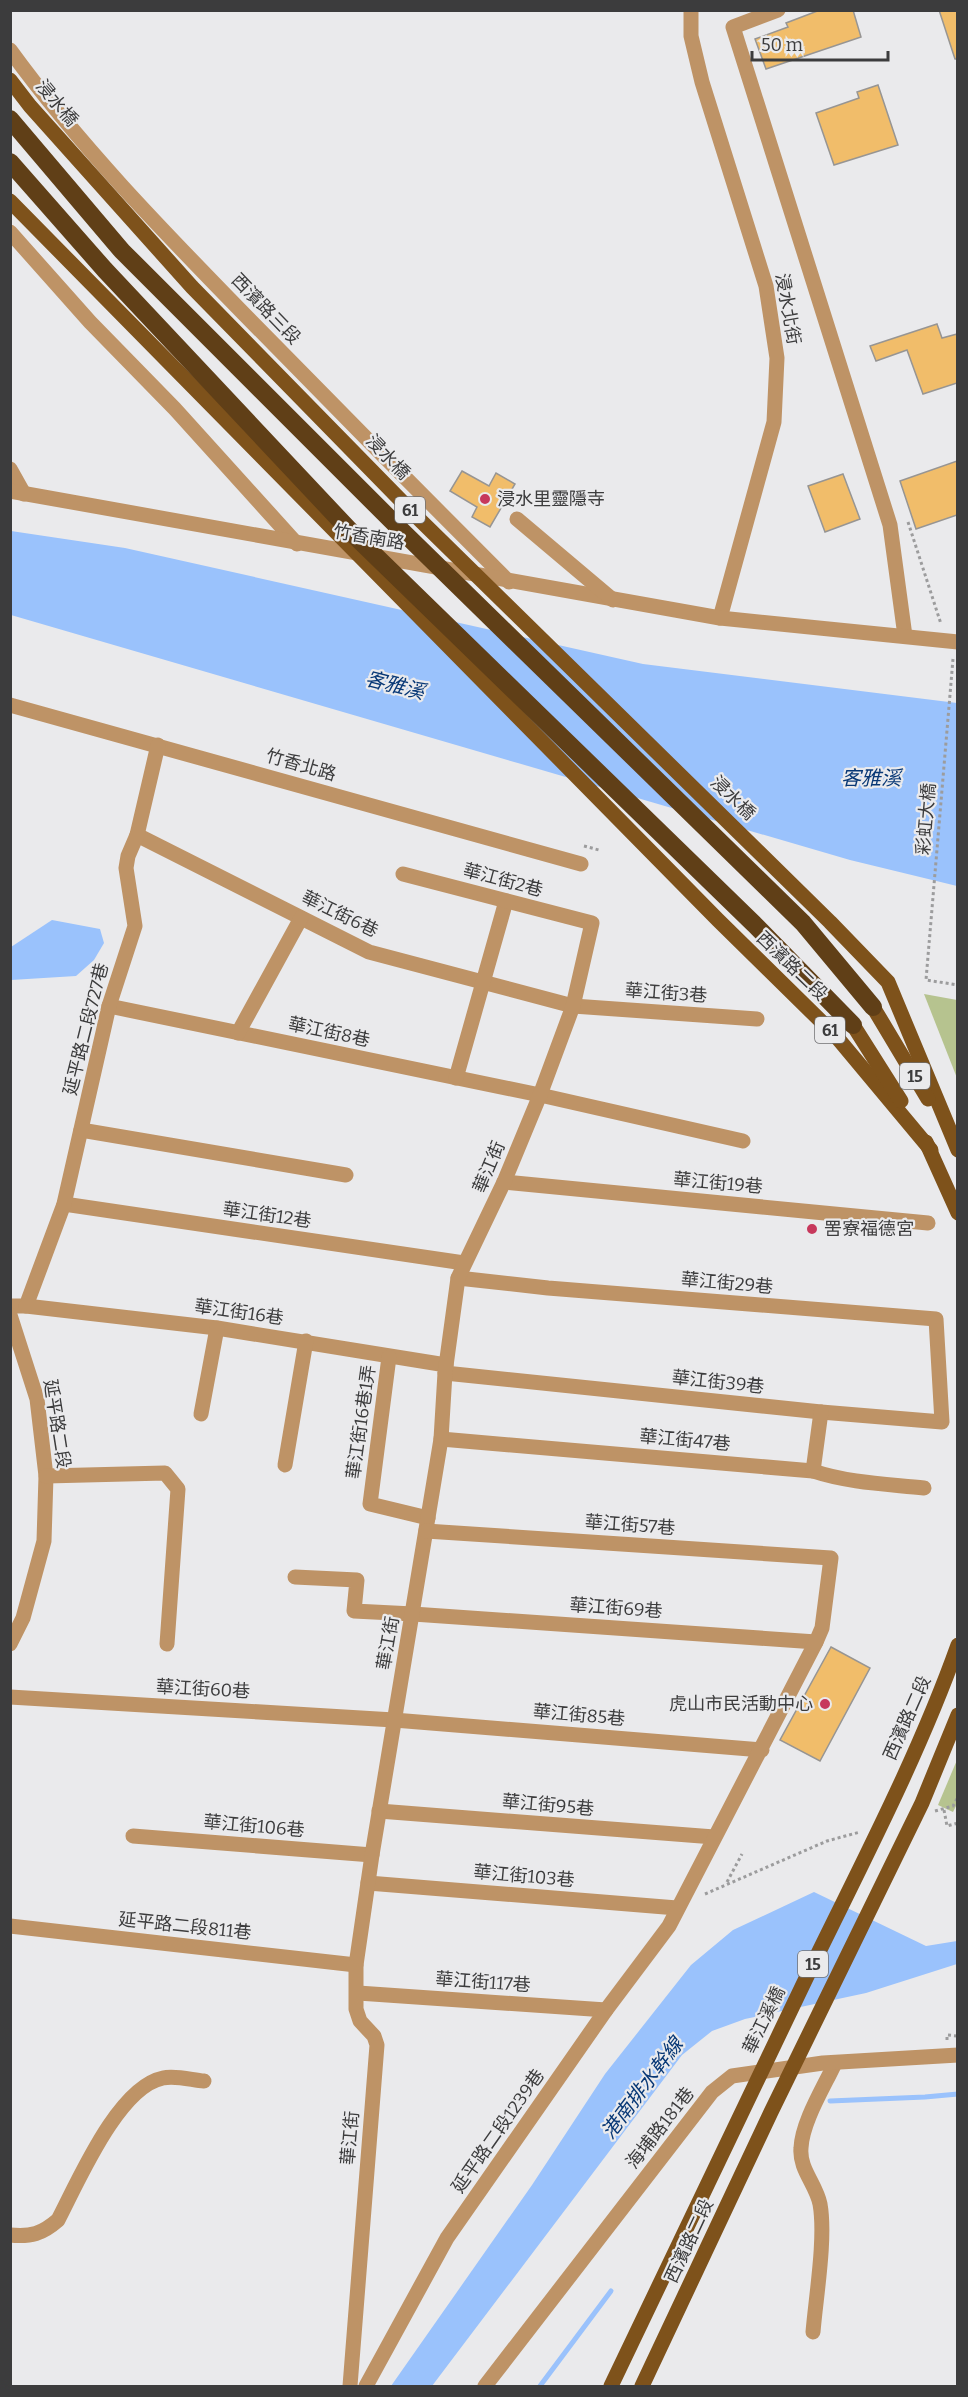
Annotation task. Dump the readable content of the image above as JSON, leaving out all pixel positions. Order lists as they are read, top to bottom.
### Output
{
  "streets": {
    "highway": ["61"],
    "main road": [
      "浸水橋",
      "西濱路二段",
      "15",
      "華江溪橋"
    ],
    "street": [
      "西濱路三段",
      "浸水北街",
      "竹香南路",
      "竹香北路",
      "華江街2巷",
      "華江街6巷",
      "華江街3巷",
      "延平路二段727巷",
      "華江街8巷",
      "華江街",
      "華江街19巷",
      "華江街12巷",
      "華江街29巷",
      "華江街16巷",
      "華江街39巷",
      "華江街16巷1弄",
      "延平路二段",
      "華江街47巷",
      "華江街57巷",
      "華江街69巷",
      "華江街60巷",
      "華江街85巷",
      "華江街95巷",
      "華江街106巷",
      "華江街103巷",
      "延平路二段811巷",
      "華江街117巷",
      "海埔路181巷",
      "延平路二段1239巷"
    ],
    "path": ["彩虹大橋"]
  },
  "crossings": [
    ["浸水橋", "15"],
    ["西濱路三段", "竹香南路"],
    ["浸水北街", "竹香南路"],
    ["61", "西濱路二段"],
    ["61", "15"],
    ["竹香北路", "延平路二段727巷"],
    ["華江街2巷", "華江街"],
    ["華江街6巷", "華江街3巷"],
    ["華江街6巷", "延平路二段727巷"],
    ["華江街6巷", "華江街"],
    ["西濱路二段", "15"],
    ["西濱路二段", "華江溪橋"],
    ["華江街3巷", "華江街"],
    ["延平路二段727巷", "華江街8巷"],
    ["延平路二段727巷", "華江街12巷"],
    ["延平路二段727巷", "華江街16巷"],
    ["華江街8巷", "華江街"],
    ["華江街", "華江街19巷"],
    ["華江街", "華江街12巷"],
    ["華江街", "華江街29巷"],
    ["華江街", "華江街16巷"],
    ["華江街", "華江街39巷"],
    ["華江街", "華江街16巷1弄"],
    ["華江街", "華江街47巷"],
    ["華江街", "華江街57巷"],
    ["華江街", "華江街69巷"],
    ["華江街", "華江街60巷"],
    ["華江街", "華江街85巷"],
    ["華江街", "華江街95巷"],
    ["華江街", "華江街106巷"],
    ["華江街", "華江街103巷"],
    ["華江街", "延平路二段811巷"],
    ["華江街", "華江街117巷"],
    ["華江街29巷", "華江街39巷"],
    ["華江街16巷", "華江街39巷"],
    ["華江街16巷", "華江街16巷1弄"],
    ["華江街16巷1弄", "華江街57巷"],
    ["華江街57巷", "延平路二段1239巷"],
    ["華江街69巷", "延平路二段1239巷"],
    ["華江街60巷", "華江街85巷"],
    ["華江街85巷", "延平路二段1239巷"],
    ["華江街95巷", "延平路二段1239巷"],
    ["華江街103巷", "延平路二段1239巷"],
    ["華江街117巷", "延平路二段1239巷"]
  ],
  "water": ["客雅溪", "港南排水幹線"],
  "places": ["浸水里靈隱寺", "罟寮福德宮", "虎山市民活動中心"],
  "scale_bar": "50 m"
}
